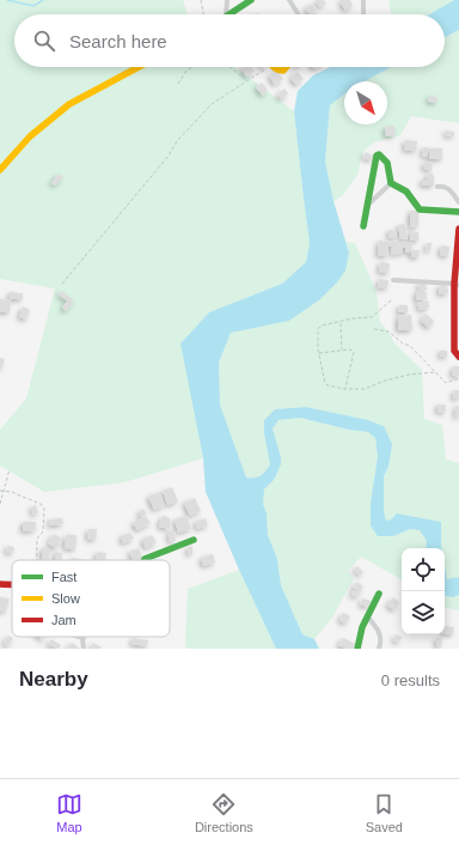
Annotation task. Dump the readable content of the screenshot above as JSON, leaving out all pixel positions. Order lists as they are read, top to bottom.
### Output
{
  "legend": ["Fast", "Slow", "Jam"],
  "north": "bottom right",
  "page": {
    "search": "Search here",
    "heading": ["Nearby", "0 results"],
    "nav": ["Map", "Directions", "Saved"]
  }
}
